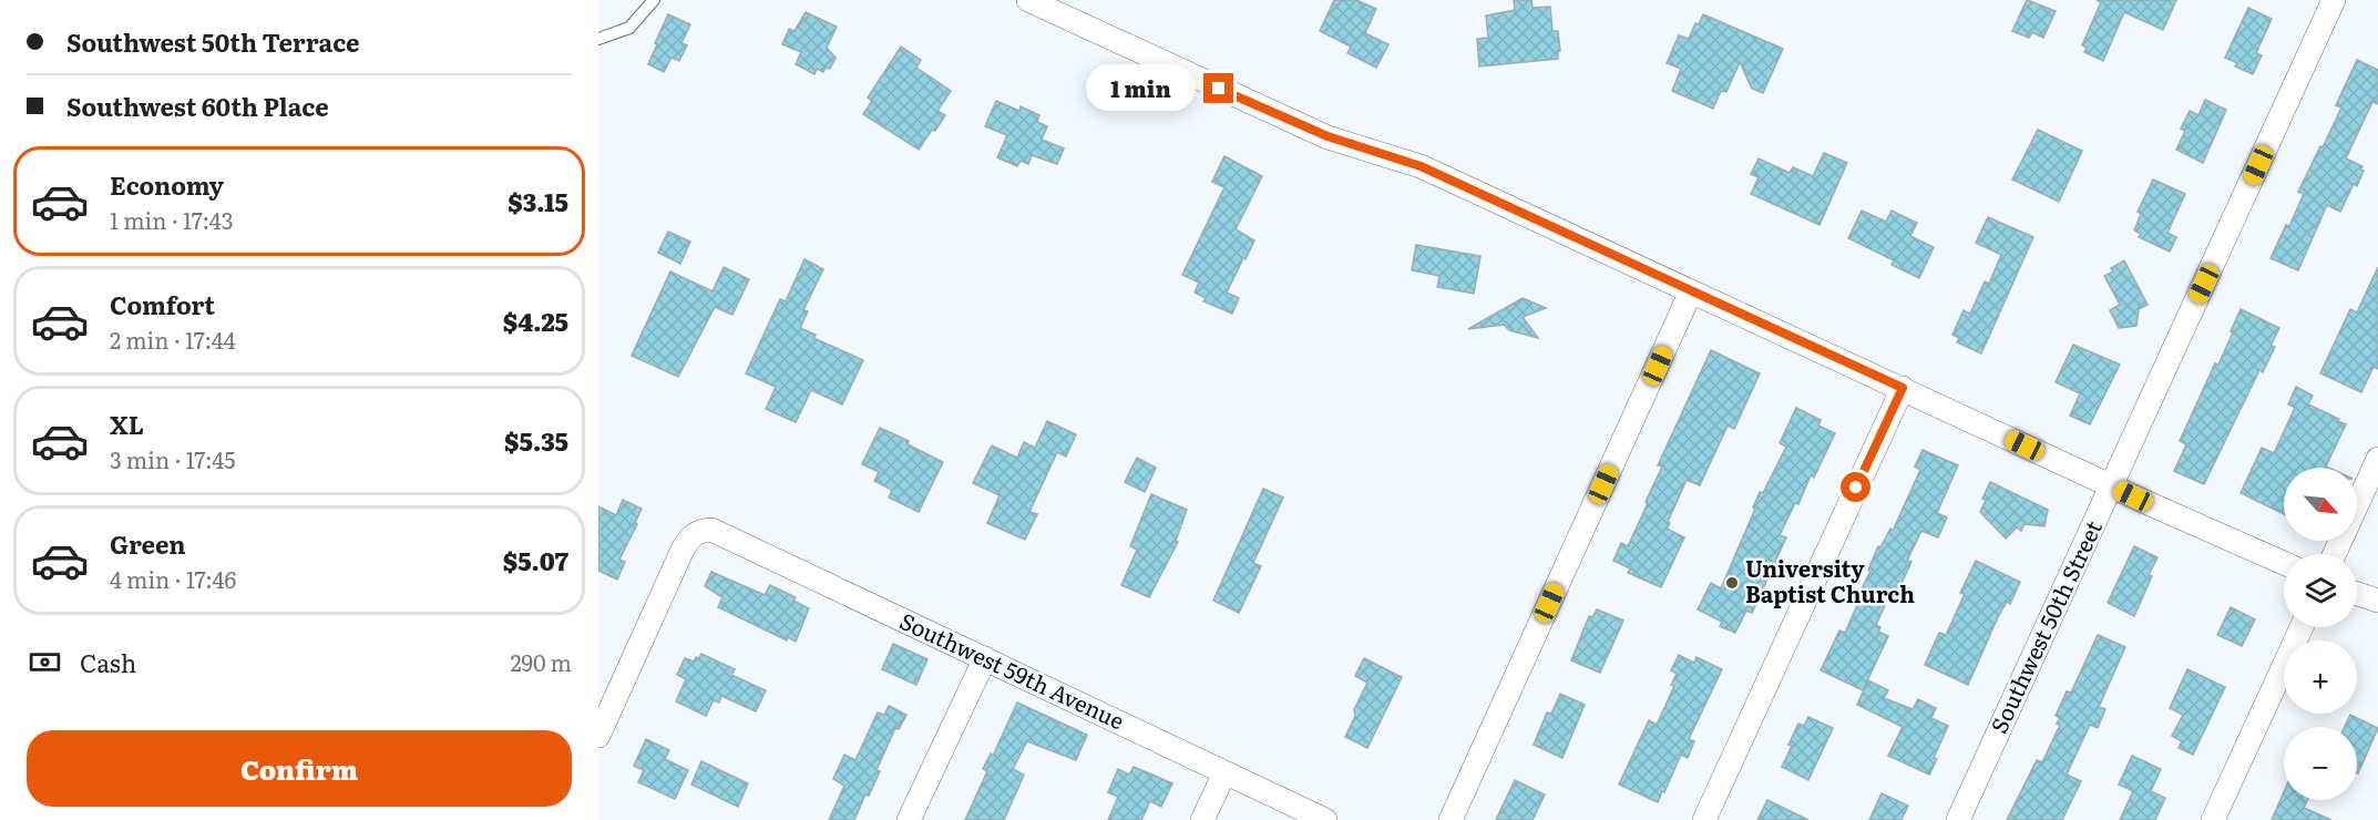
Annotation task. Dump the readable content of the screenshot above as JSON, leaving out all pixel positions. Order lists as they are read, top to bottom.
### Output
{
  "streets": {
    "street": ["Southwest 50th Street", "Southwest 59th Avenue"]
  },
  "places": ["University Baptist Church"],
  "north": "bottom right",
  "page": {
    "banner": ["Southwest 50th Terrace", "Southwest 60th Place"],
    "bubble": "1 min",
    "list": [
      {
        "name": "Economy",
        "note": "1 min · 17:43",
        "value": "$3.15"
      },
      {
        "name": "Comfort",
        "note": "2 min · 17:44",
        "value": "$4.25"
      },
      {
        "name": "XL",
        "note": "3 min · 17:45",
        "value": "$5.35"
      },
      {
        "name": "Green",
        "note": "4 min · 17:46",
        "value": "$5.07"
      }
    ],
    "map_buttons": ["+", "−"],
    "pay": ["Cash", "290 m"],
    "buttons": "Confirm"
  }
}
